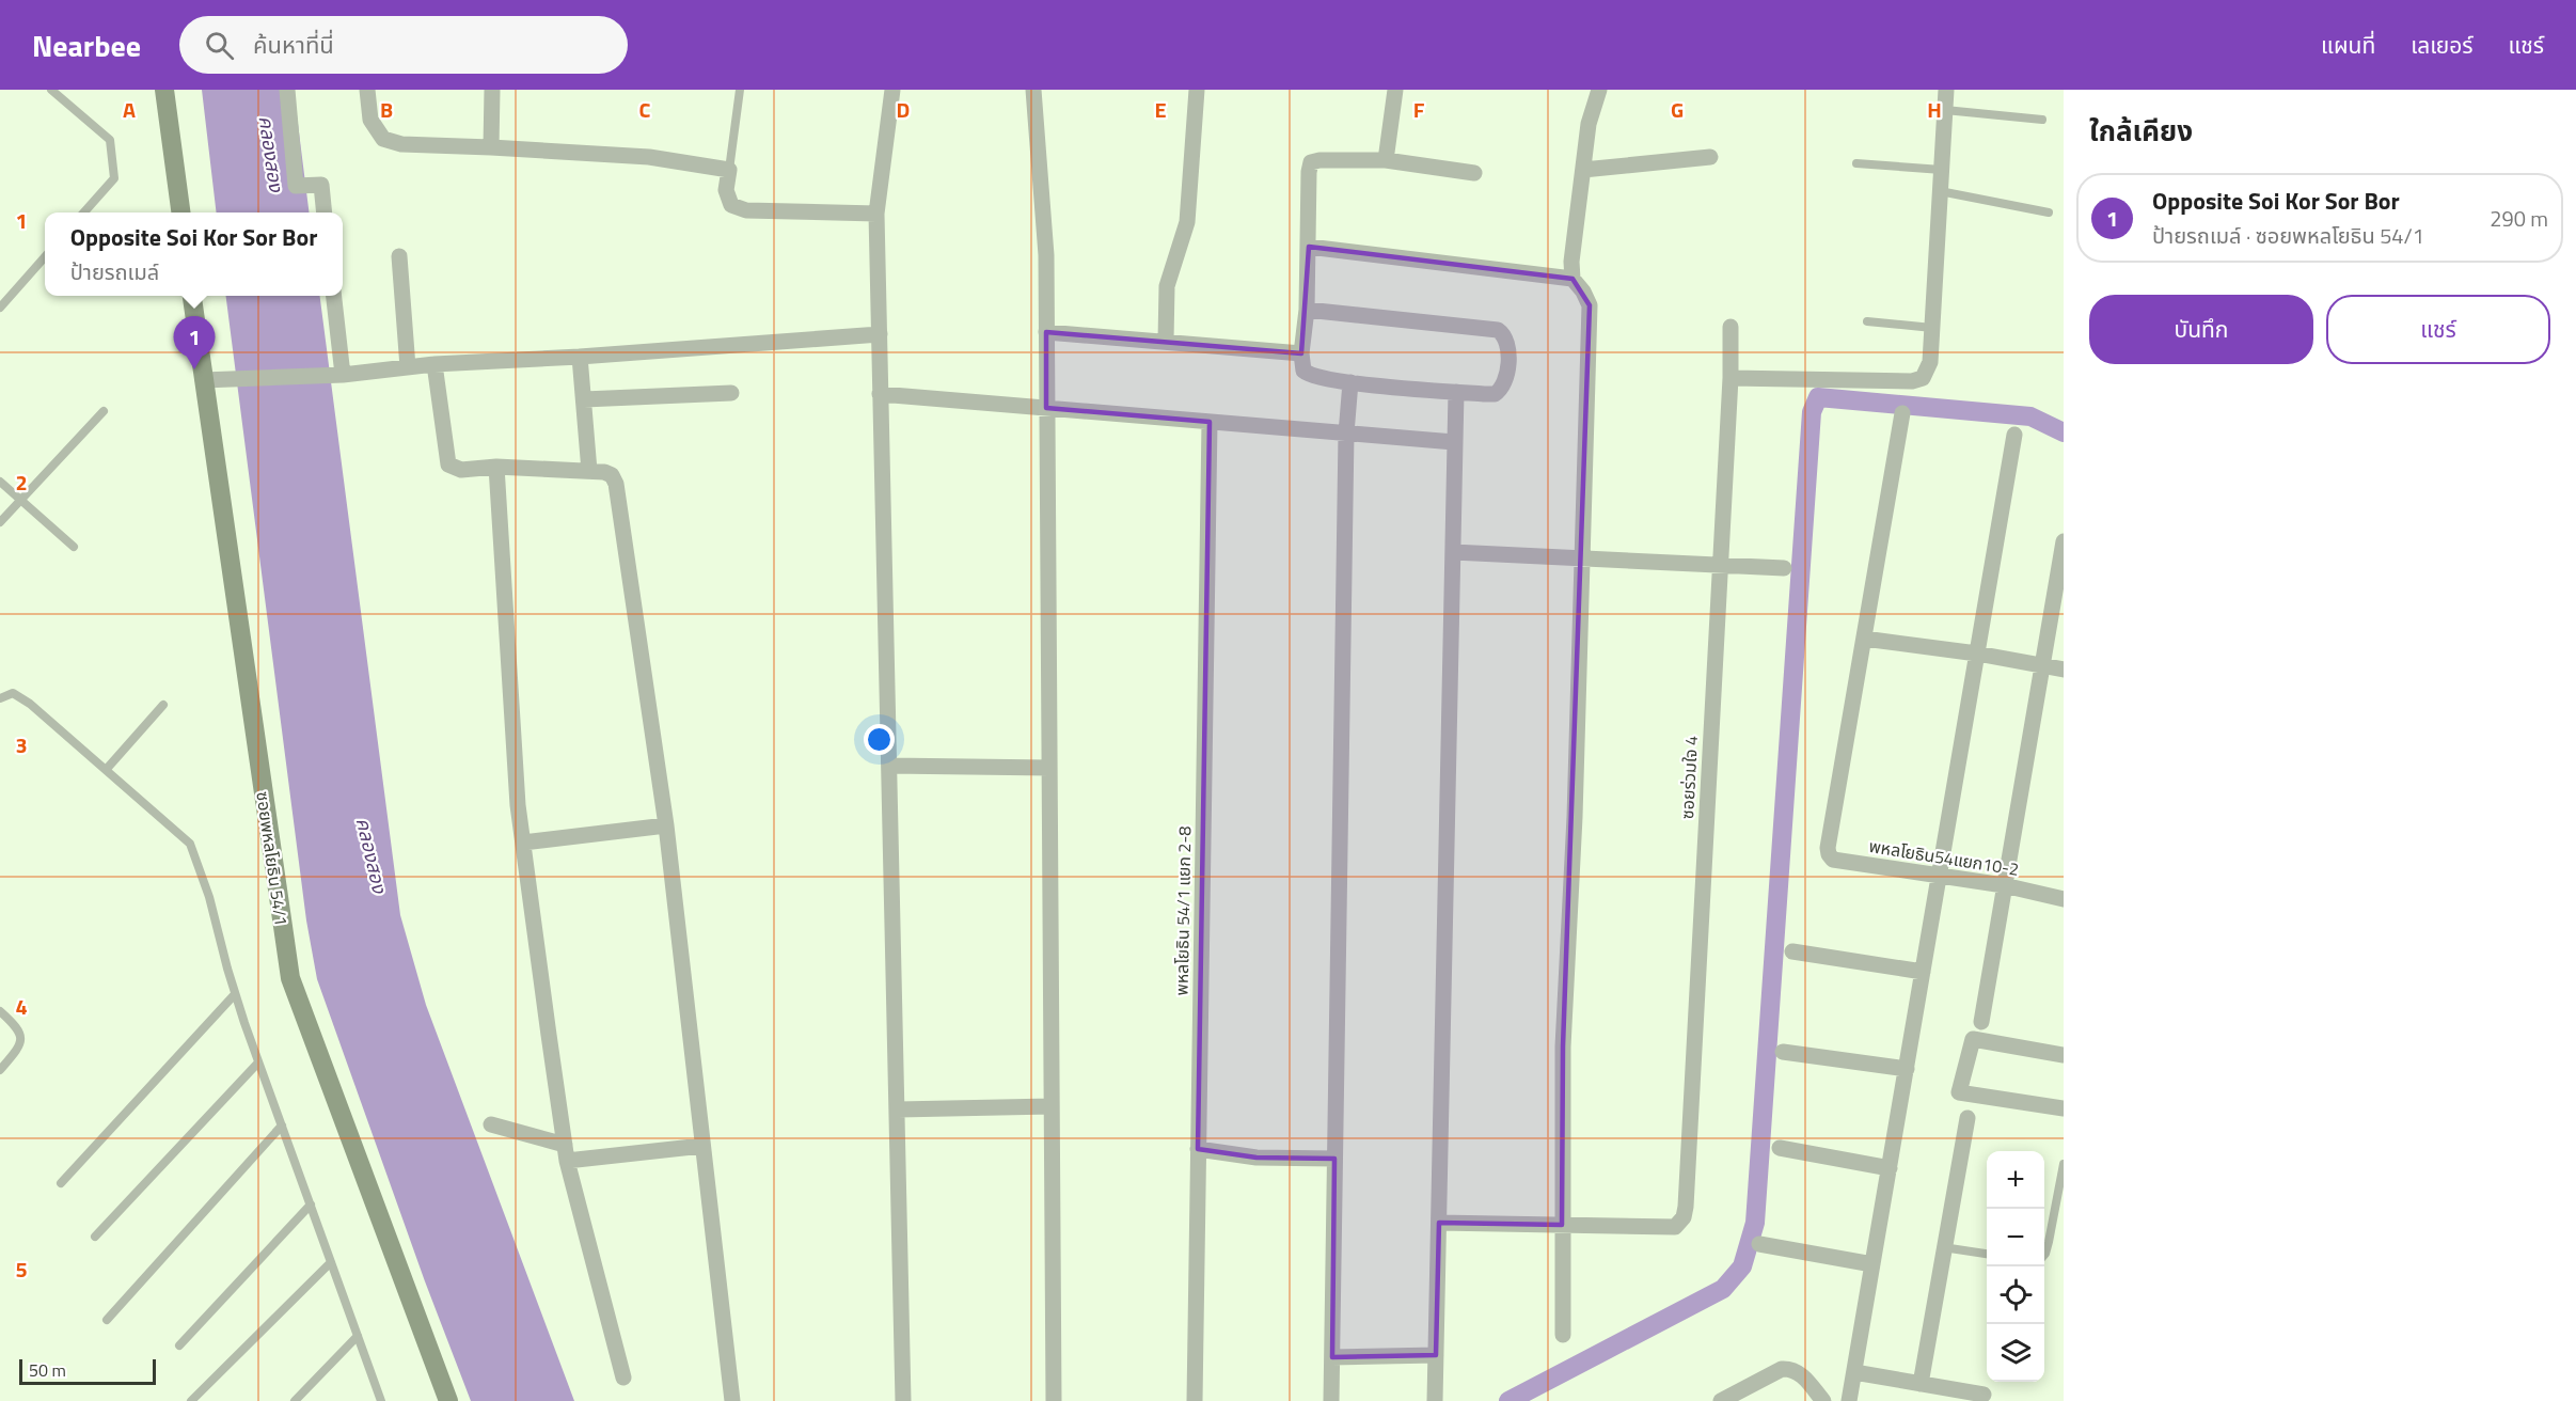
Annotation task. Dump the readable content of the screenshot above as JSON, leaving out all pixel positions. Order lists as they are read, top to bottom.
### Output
{
  "streets": {
    "street": [
      "ซอยร่วมใจ 4",
      "พหลโยธิน54แยก10-2",
      "ซอยพหลโยธิน 54/1",
      "พหลโยธิน 54/1 แยก 2-8"
    ]
  },
  "water": ["คลองสอง"],
  "scale_bar": "50 m",
  "page": {
    "header": "Nearbee",
    "search": "ค้นหาที่นี่",
    "nav": ["แผนที่", "เลเยอร์", "แชร์"],
    "heading": "ใกล้เคียง",
    "list": [
      {
        "mark": "1",
        "name": "Opposite Soi Kor Sor Bor",
        "note": "ป้ายรถเมล์ · ซอยพหลโยธิน 54/1",
        "value": "290 m"
      }
    ],
    "popup": ["Opposite Soi Kor Sor Bor", "ป้ายรถเมล์"],
    "buttons": ["บันทึก", "แชร์"],
    "pins": "1",
    "map_buttons": ["+", "−"],
    "scale": "50 m"
  },
  "grid": {
    "columns": [
      "A",
      "B",
      "C",
      "D",
      "E",
      "F",
      "G",
      "H"
    ],
    "rows": [
      "1",
      "2",
      "3",
      "4",
      "5"
    ]
  }
}
